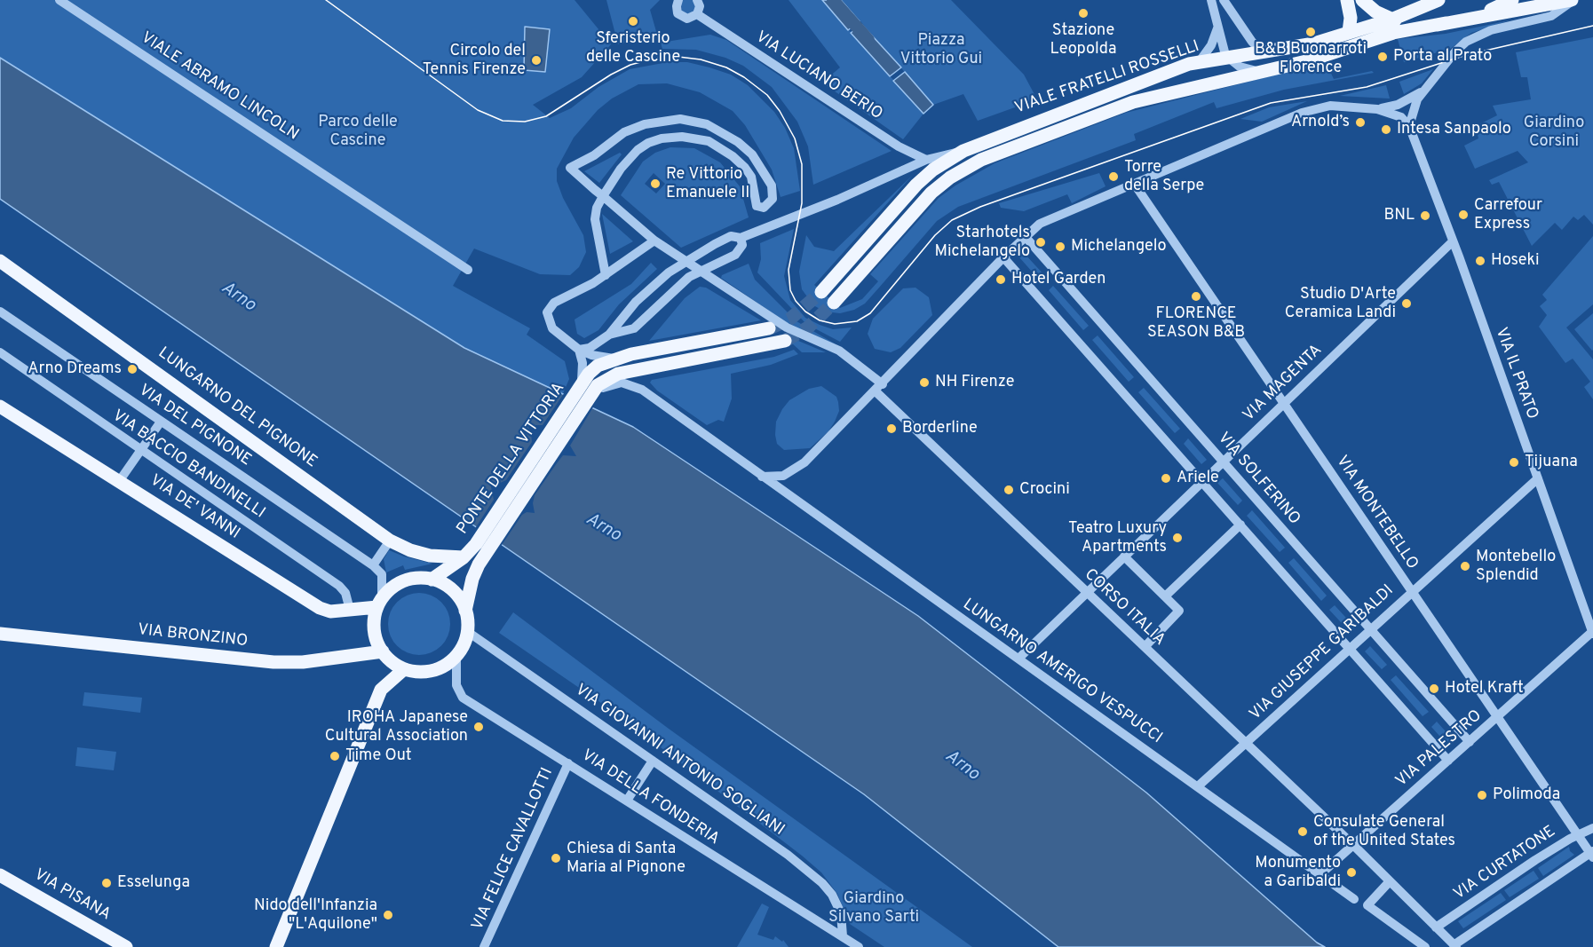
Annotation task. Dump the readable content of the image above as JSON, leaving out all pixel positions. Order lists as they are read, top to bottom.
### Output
{
  "streets": {
    "main road": [
      "VIALE FRATELLI ROSSELLI",
      "LUNGARNO DEL PIGNONE",
      "PONTE DELLA VITTORIA",
      "VIA DE' VANNI",
      "VIA BRONZINO",
      "VIA PISANA"
    ],
    "street": [
      "VIA LUCIANO BERIO",
      "VIALE ABRAMO LINCOLN",
      "VIA IL PRATO",
      "VIA MAGENTA",
      "VIA DEL PIGNONE",
      "VIA BACCIO BANDINELLI",
      "VIA SOLFERINO",
      "VIA MONTEBELLO",
      "CORSO ITALIA",
      "VIA GIUSEPPE GARIBALDI",
      "LUNGARNO AMERIGO VESPUCCI",
      "VIA PALESTRO",
      "VIA GIOVANNI ANTONIO SOGLIANI",
      "VIA DELLA FONDERIA",
      "VIA FELICE CAVALLOTTI",
      "VIA CURTATONE"
    ]
  },
  "crossings": [
    ["VIA IL PRATO", "VIA MAGENTA"],
    ["VIA IL PRATO", "VIA GIUSEPPE GARIBALDI"],
    ["VIA IL PRATO", "VIA PALESTRO"],
    ["VIA MAGENTA", "VIA SOLFERINO"],
    ["VIA MAGENTA", "VIA MONTEBELLO"],
    ["VIA MAGENTA", "CORSO ITALIA"],
    ["VIA MAGENTA", "LUNGARNO AMERIGO VESPUCCI"],
    ["LUNGARNO DEL PIGNONE", "PONTE DELLA VITTORIA"],
    ["PONTE DELLA VITTORIA", "VIA DE' VANNI"],
    ["PONTE DELLA VITTORIA", "VIA BRONZINO"],
    ["PONTE DELLA VITTORIA", "LUNGARNO AMERIGO VESPUCCI"],
    ["PONTE DELLA VITTORIA", "VIA GIOVANNI ANTONIO SOGLIANI"],
    ["PONTE DELLA VITTORIA", "VIA DELLA FONDERIA"],
    ["VIA BACCIO BANDINELLI", "VIA DE' VANNI"],
    ["VIA SOLFERINO", "VIA GIUSEPPE GARIBALDI"],
    ["VIA SOLFERINO", "VIA PALESTRO"],
    ["VIA DE' VANNI", "VIA BRONZINO"],
    ["VIA DE' VANNI", "VIA GIOVANNI ANTONIO SOGLIANI"],
    ["VIA DE' VANNI", "VIA DELLA FONDERIA"],
    ["VIA MONTEBELLO", "VIA GIUSEPPE GARIBALDI"],
    ["VIA MONTEBELLO", "VIA PALESTRO"],
    ["VIA MONTEBELLO", "VIA CURTATONE"],
    ["CORSO ITALIA", "VIA GIUSEPPE GARIBALDI"],
    ["CORSO ITALIA", "VIA PALESTRO"],
    ["VIA BRONZINO", "VIA GIOVANNI ANTONIO SOGLIANI"],
    ["VIA BRONZINO", "VIA DELLA FONDERIA"],
    ["VIA GIUSEPPE GARIBALDI", "LUNGARNO AMERIGO VESPUCCI"],
    ["VIA GIOVANNI ANTONIO SOGLIANI", "VIA DELLA FONDERIA"],
    ["VIA DELLA FONDERIA", "VIA FELICE CAVALLOTTI"]
  ],
  "water": ["Arno"],
  "parks": [
    "Piazza Vittorio Gui",
    "Parco delle Cascine",
    "Giardino Corsini",
    "Giardino Silvano Sarti"
  ],
  "places": [
    "Stazione Leopolda",
    "Sferisterio delle Cascine",
    "B&B Buonarroti Florence",
    "Porta al Prato",
    "Circolo del Tennis Firenze",
    "Arnold’s",
    "Intesa Sanpaolo",
    "Torre della Serpe",
    "Re Vittorio Emanuele II",
    "Carrefour Express",
    "BNL",
    "Starhotels Michelangelo",
    "Michelangelo",
    "Hoseki",
    "Hotel Garden",
    "FLORENCE SEASON B&B",
    "Studio D'Arte Ceramica Landi",
    "Arno Dreams",
    "NH Firenze",
    "Borderline",
    "Tijuana",
    "Ariele",
    "Crocini",
    "Teatro Luxury Apartments",
    "Montebello Splendid",
    "Hotel Kraft",
    "IROHA Japanese Cultural Association",
    "Time Out",
    "Polimoda",
    "Consulate General of the United States",
    "Chiesa di Santa Maria al Pignone",
    "Monumento a Garibaldi",
    "Esselunga",
    "Nido dell'Infanzia \"L'Aquilone\""
  ]
}
